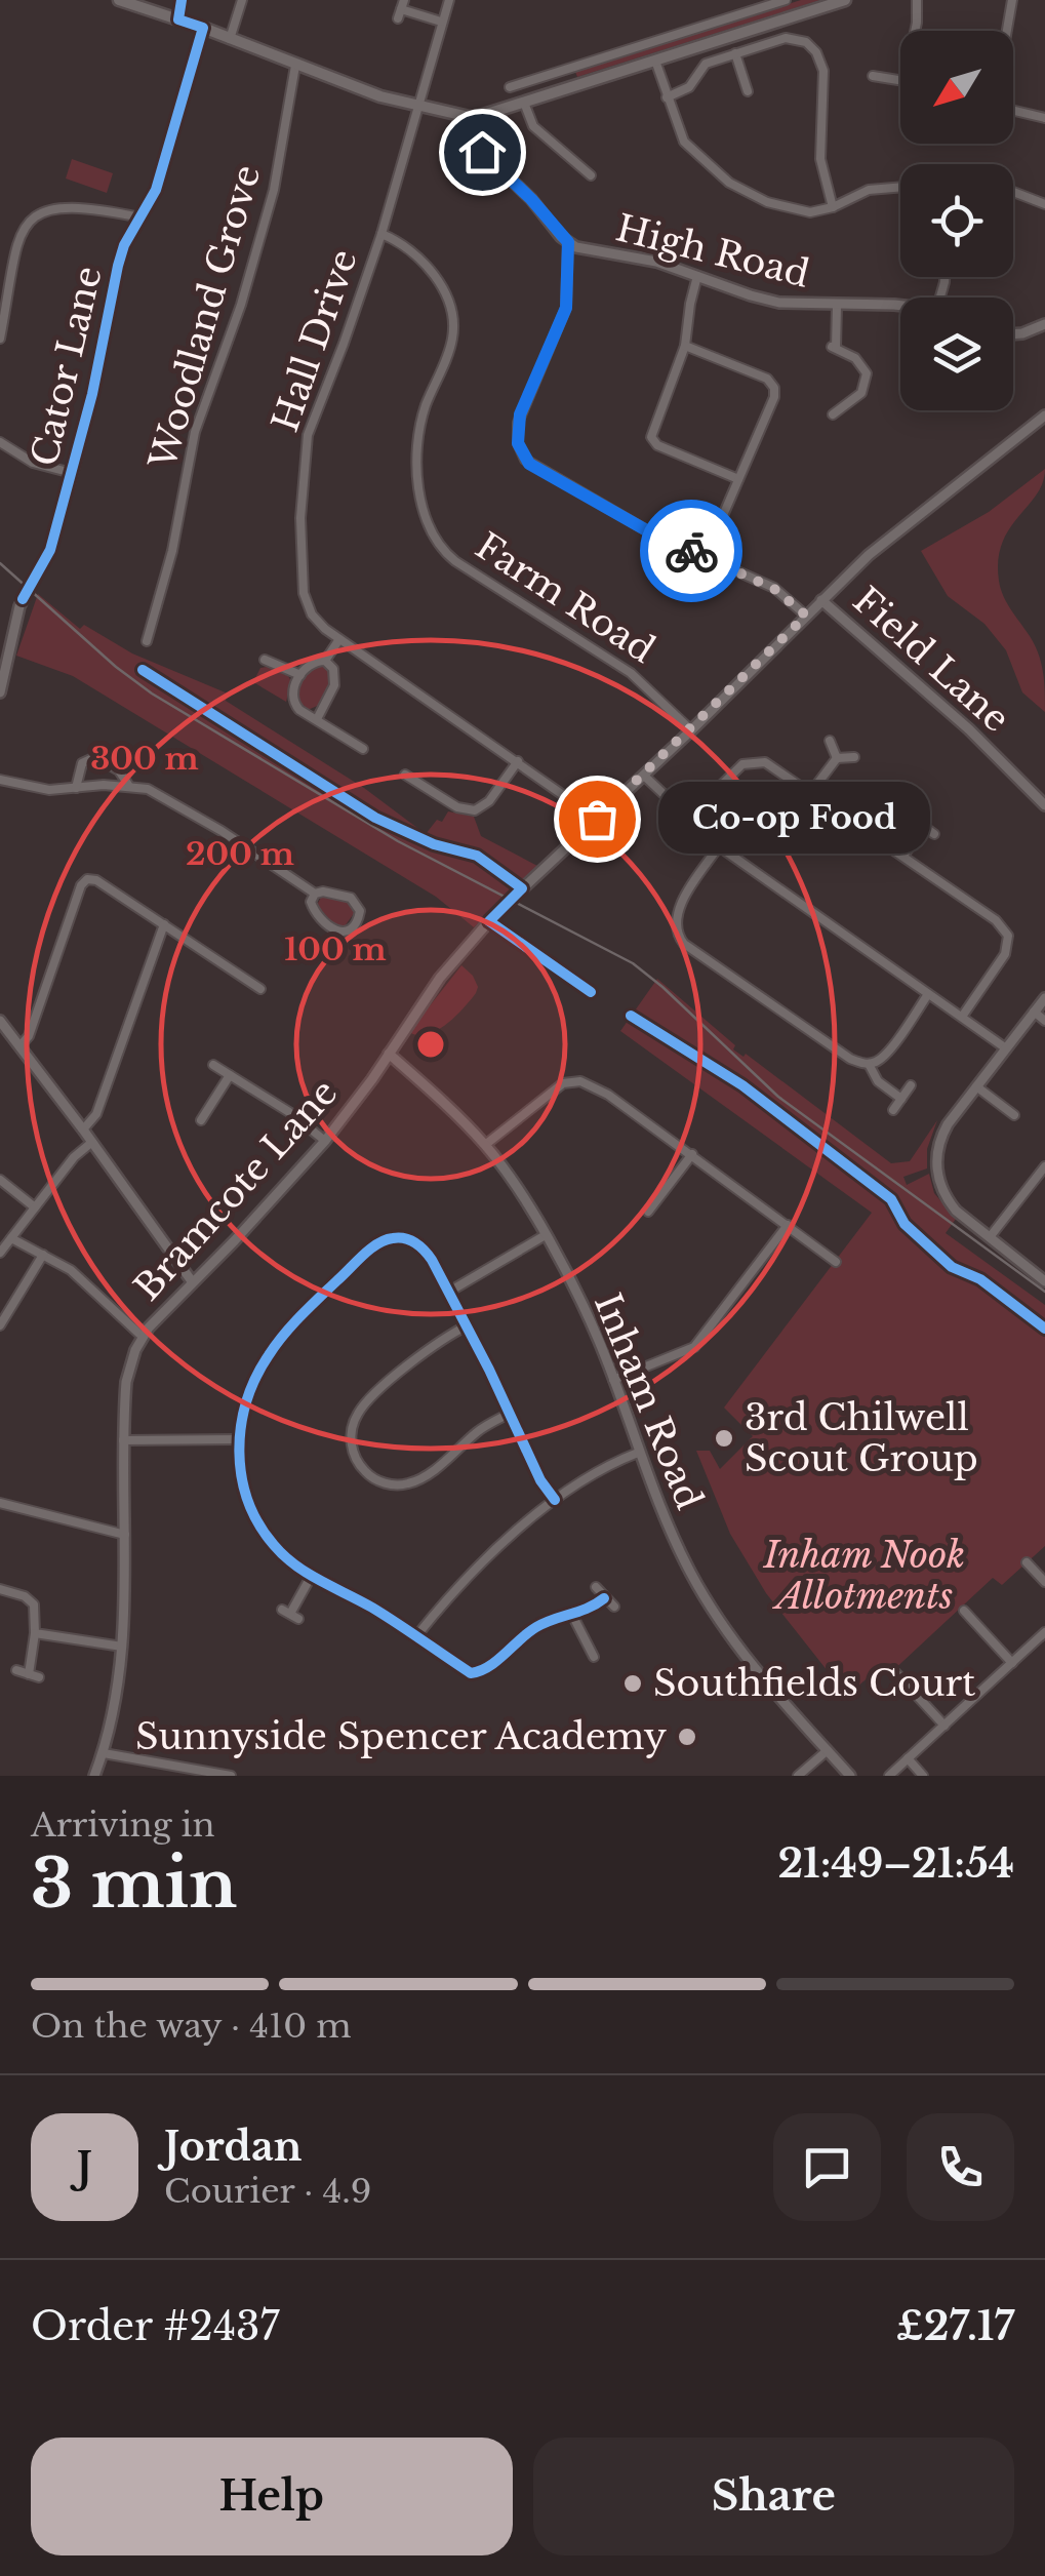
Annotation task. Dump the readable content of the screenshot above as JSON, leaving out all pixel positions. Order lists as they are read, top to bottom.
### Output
{
  "streets": {
    "street": [
      "High Road",
      "Woodland Grove",
      "Hall Drive",
      "Cator Lane",
      "Farm Road",
      "Field Lane",
      "Bramcote Lane",
      "Inham Road"
    ]
  },
  "crossings": [
    ["Hall Drive", "Farm Road"],
    ["Hall Drive", "Bramcote Lane"],
    ["Farm Road", "Bramcote Lane"],
    ["Field Lane", "Bramcote Lane"],
    ["Bramcote Lane", "Inham Road"]
  ],
  "parks": ["Inham Nook Allotments"],
  "places": [
    "Co-op Food",
    "3rd Chilwell Scout Group",
    "Southfields Court",
    "Sunnyside Spencer Academy"
  ],
  "north": "bottom left",
  "page": {
    "bubble": "Co-op Food",
    "heading": ["3 min", "Arriving in", "21:49–21:54"],
    "panel": [
      "Jordan",
      "Courier · 4.9",
      "Order #2437",
      "£27.17"
    ],
    "bar": "On the way · 410 m",
    "round": "J",
    "buttons": ["Help", "Share"]
  },
  "rings": ["300 m", "200 m", "100 m"]
}
